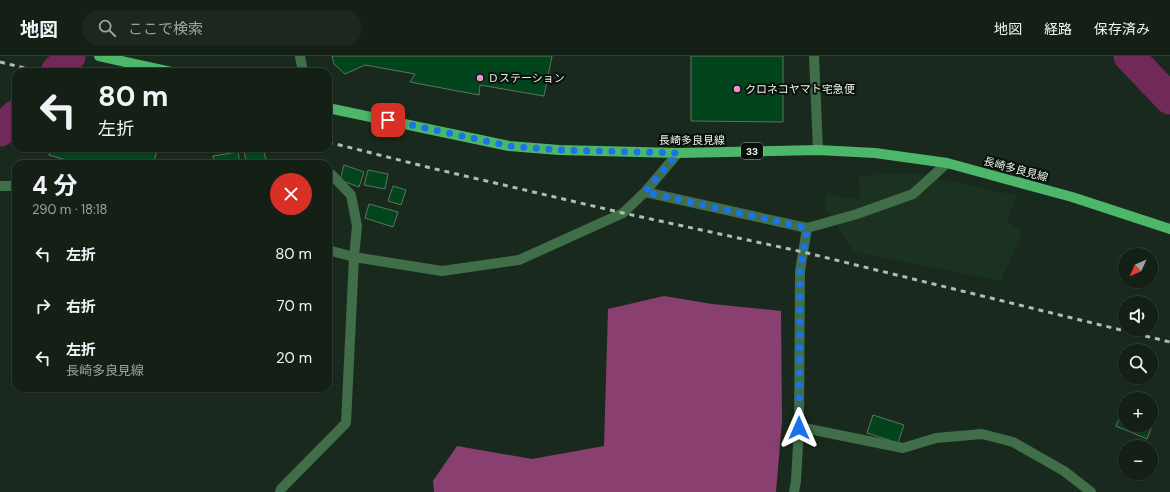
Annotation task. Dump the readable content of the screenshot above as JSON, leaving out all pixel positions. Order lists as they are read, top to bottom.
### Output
{
  "streets": {
    "main road": ["長崎多良見線", "33"]
  },
  "places": ["Ｄステーション", "クロネコヤマト宅急便"],
  "north": "bottom left",
  "page": {
    "header": "地図",
    "search": "ここで検索",
    "nav": ["地図", "経路", "保存済み"],
    "turn": ["80 m", "左折"],
    "heading": ["4 分", "290 m · 18:18"],
    "list": [
      {
        "name": "左折",
        "value": "80 m"
      },
      {
        "name": "右折",
        "value": "70 m"
      },
      {
        "name": "左折",
        "note": "長崎多良見線",
        "value": "20 m"
      }
    ],
    "map_buttons": ["+", "−"]
  }
}
